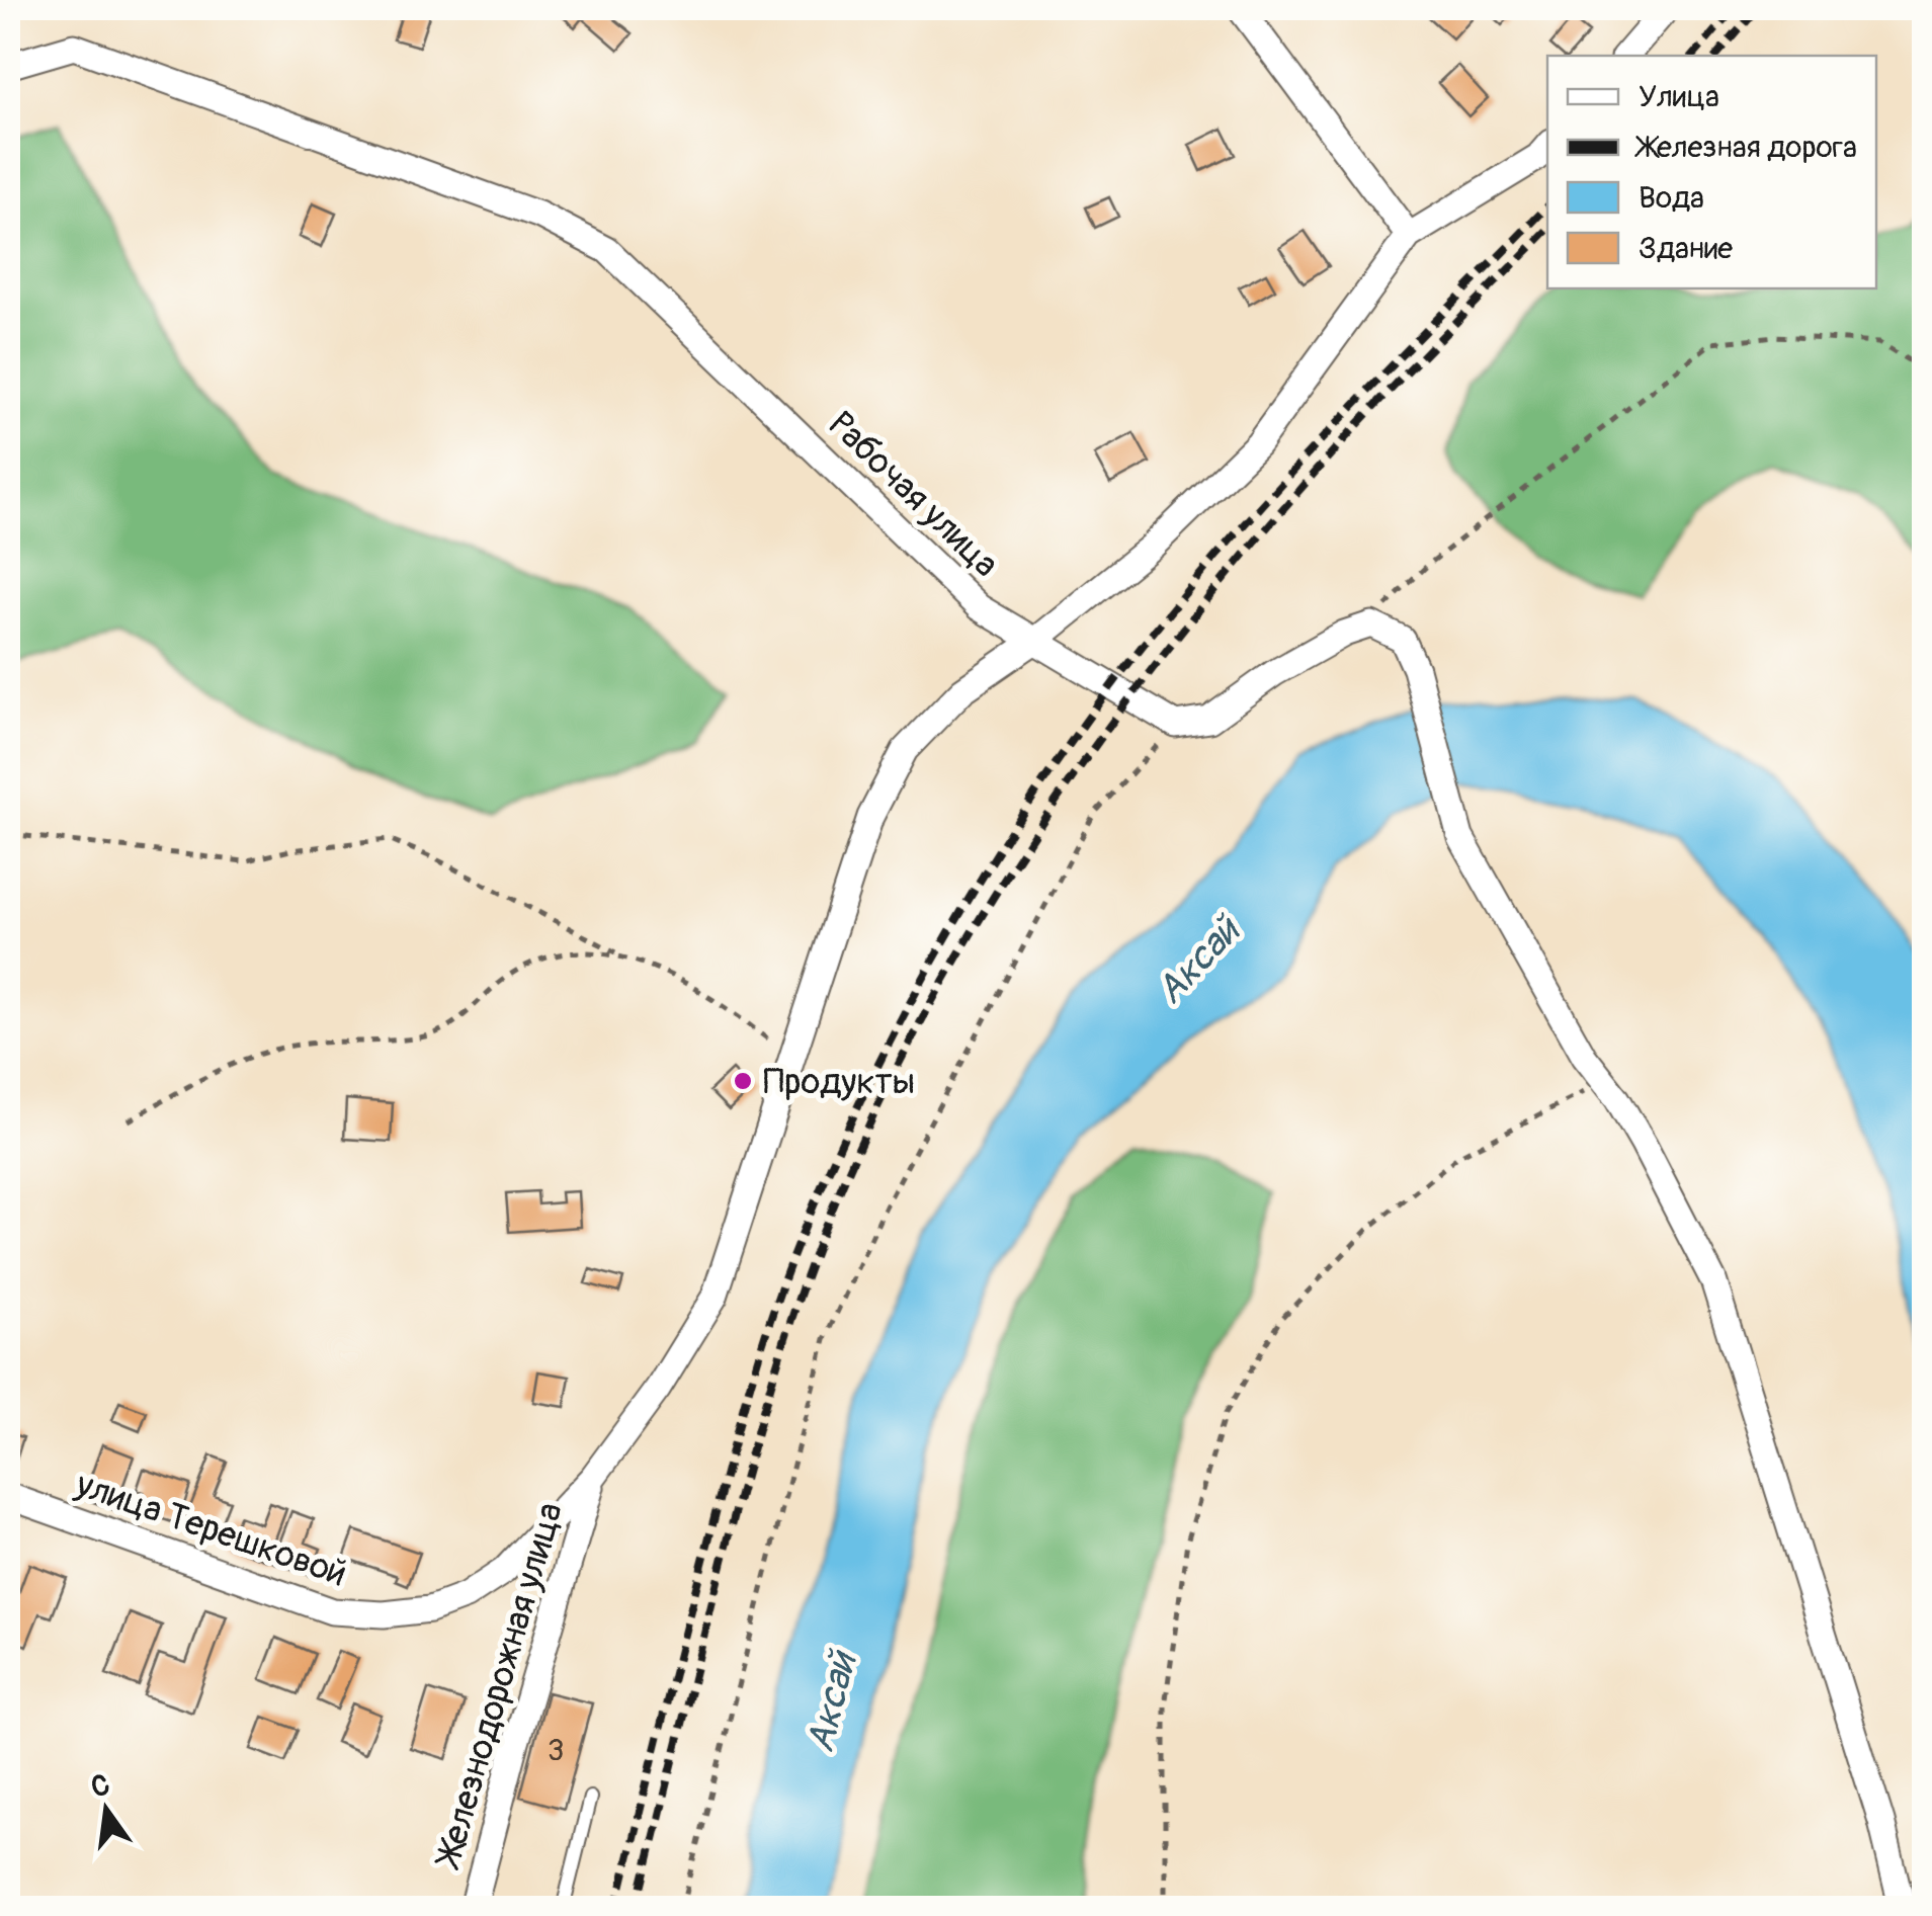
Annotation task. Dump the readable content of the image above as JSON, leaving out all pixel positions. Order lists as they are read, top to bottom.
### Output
{
  "streets": {
    "street": ["Рабочая улица", "улица Терешковой", "Железнодорожная улица"]
  },
  "crossings": [
    ["Рабочая улица", "улица Терешковой"],
    ["улица Терешковой", "Железнодорожная улица"]
  ],
  "water": ["Аксай"],
  "places": ["Продукты"],
  "house_numbers": ["3"],
  "legend": [
    "Улица",
    "Железная дорога",
    "Вода",
    "Здание"
  ],
  "north": "top"
}
